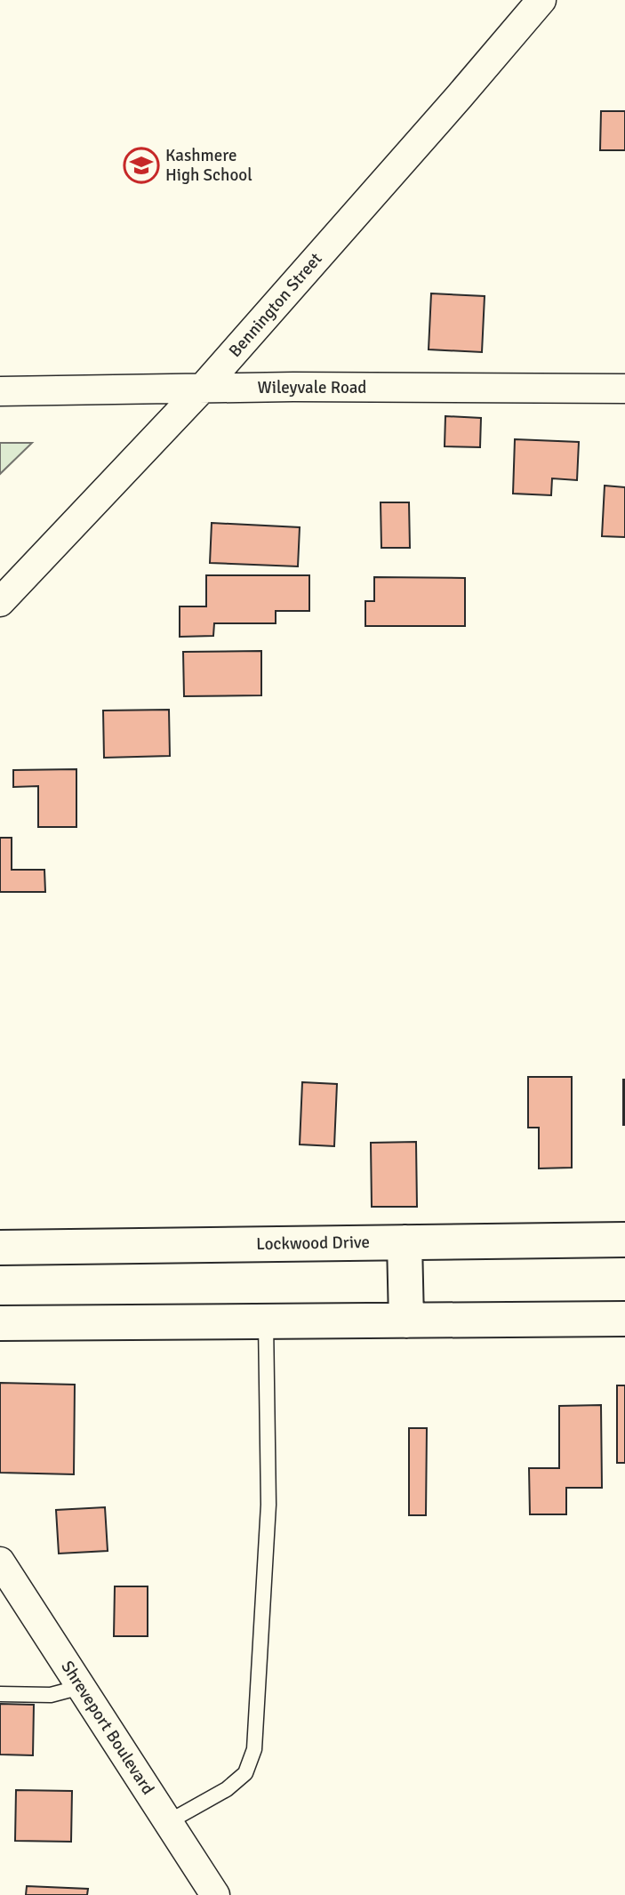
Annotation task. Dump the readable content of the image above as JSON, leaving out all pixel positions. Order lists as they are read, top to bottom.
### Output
{
  "streets": {
    "main road": ["Lockwood Drive"],
    "street": ["Bennington Street", "Wileyvale Road", "Shreveport Boulevard"]
  },
  "crossings": [
    ["Bennington Street", "Wileyvale Road"]
  ],
  "places": {
    "school or university": ["Kashmere High School"]
  }
}
